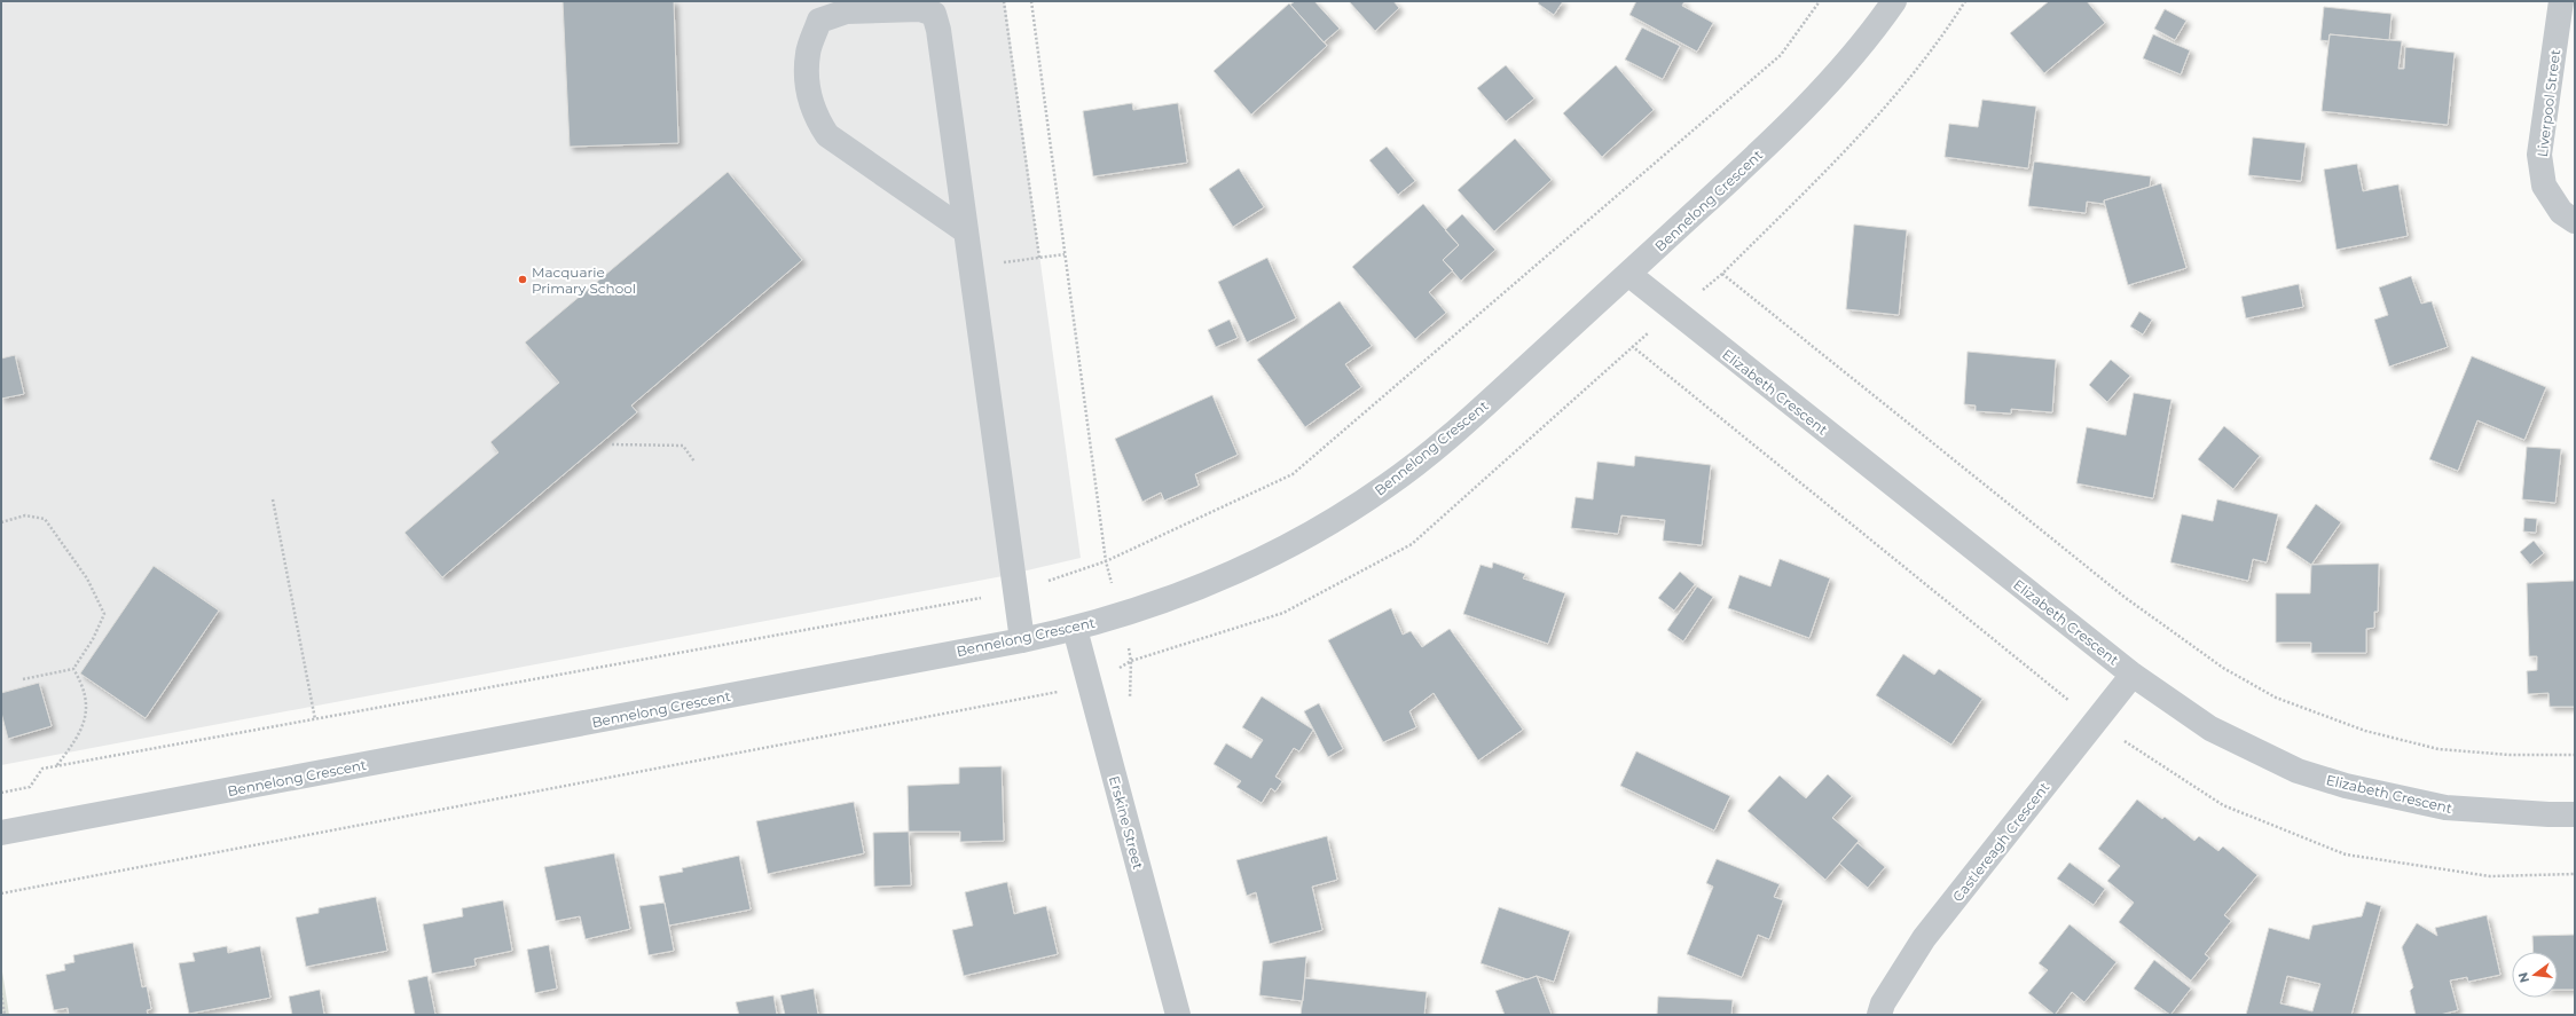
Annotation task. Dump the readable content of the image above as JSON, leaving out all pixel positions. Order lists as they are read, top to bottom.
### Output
{
  "streets": {
    "street": [
      "Liverpool Street",
      "Bennelong Crescent",
      "Elizabeth Crescent",
      "Erskine Street",
      "Castlereagh Crescent"
    ]
  },
  "crossings": [
    ["Bennelong Crescent", "Elizabeth Crescent"],
    ["Bennelong Crescent", "Erskine Street"],
    ["Elizabeth Crescent", "Castlereagh Crescent"]
  ],
  "places": ["Macquarie Primary School"],
  "north": "left"
}
